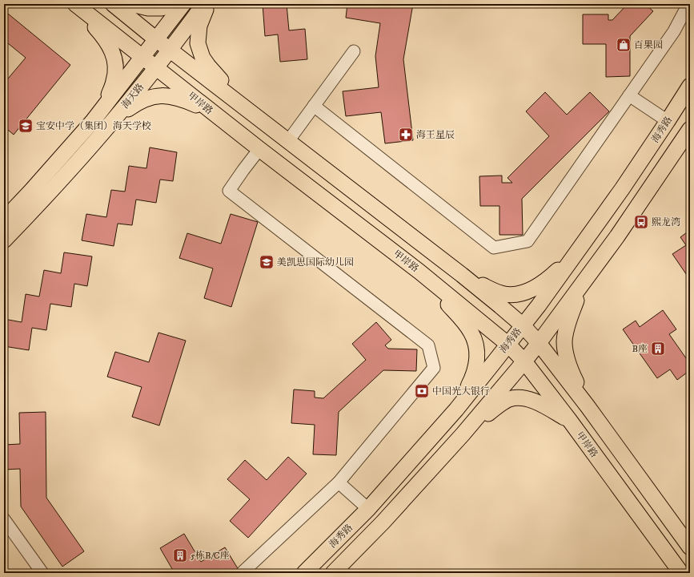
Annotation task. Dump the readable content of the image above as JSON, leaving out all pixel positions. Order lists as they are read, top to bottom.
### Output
{
  "streets": {
    "main road": ["海天路", "甲岸路", "海秀路"]
  },
  "crossings": [
    ["海天路", "甲岸路"],
    ["甲岸路", "海秀路"]
  ],
  "places": {
    "shop": ["百果园"],
    "school or university": ["宝安中学（集团）海天学校", "美凯思国际幼儿园"],
    "pharmacy": ["海王星辰"],
    "bus stop": ["熙龙湾"],
    "building": ["B座", "5栋B/C座"],
    "bank": ["中国光大银行"]
  }
}
